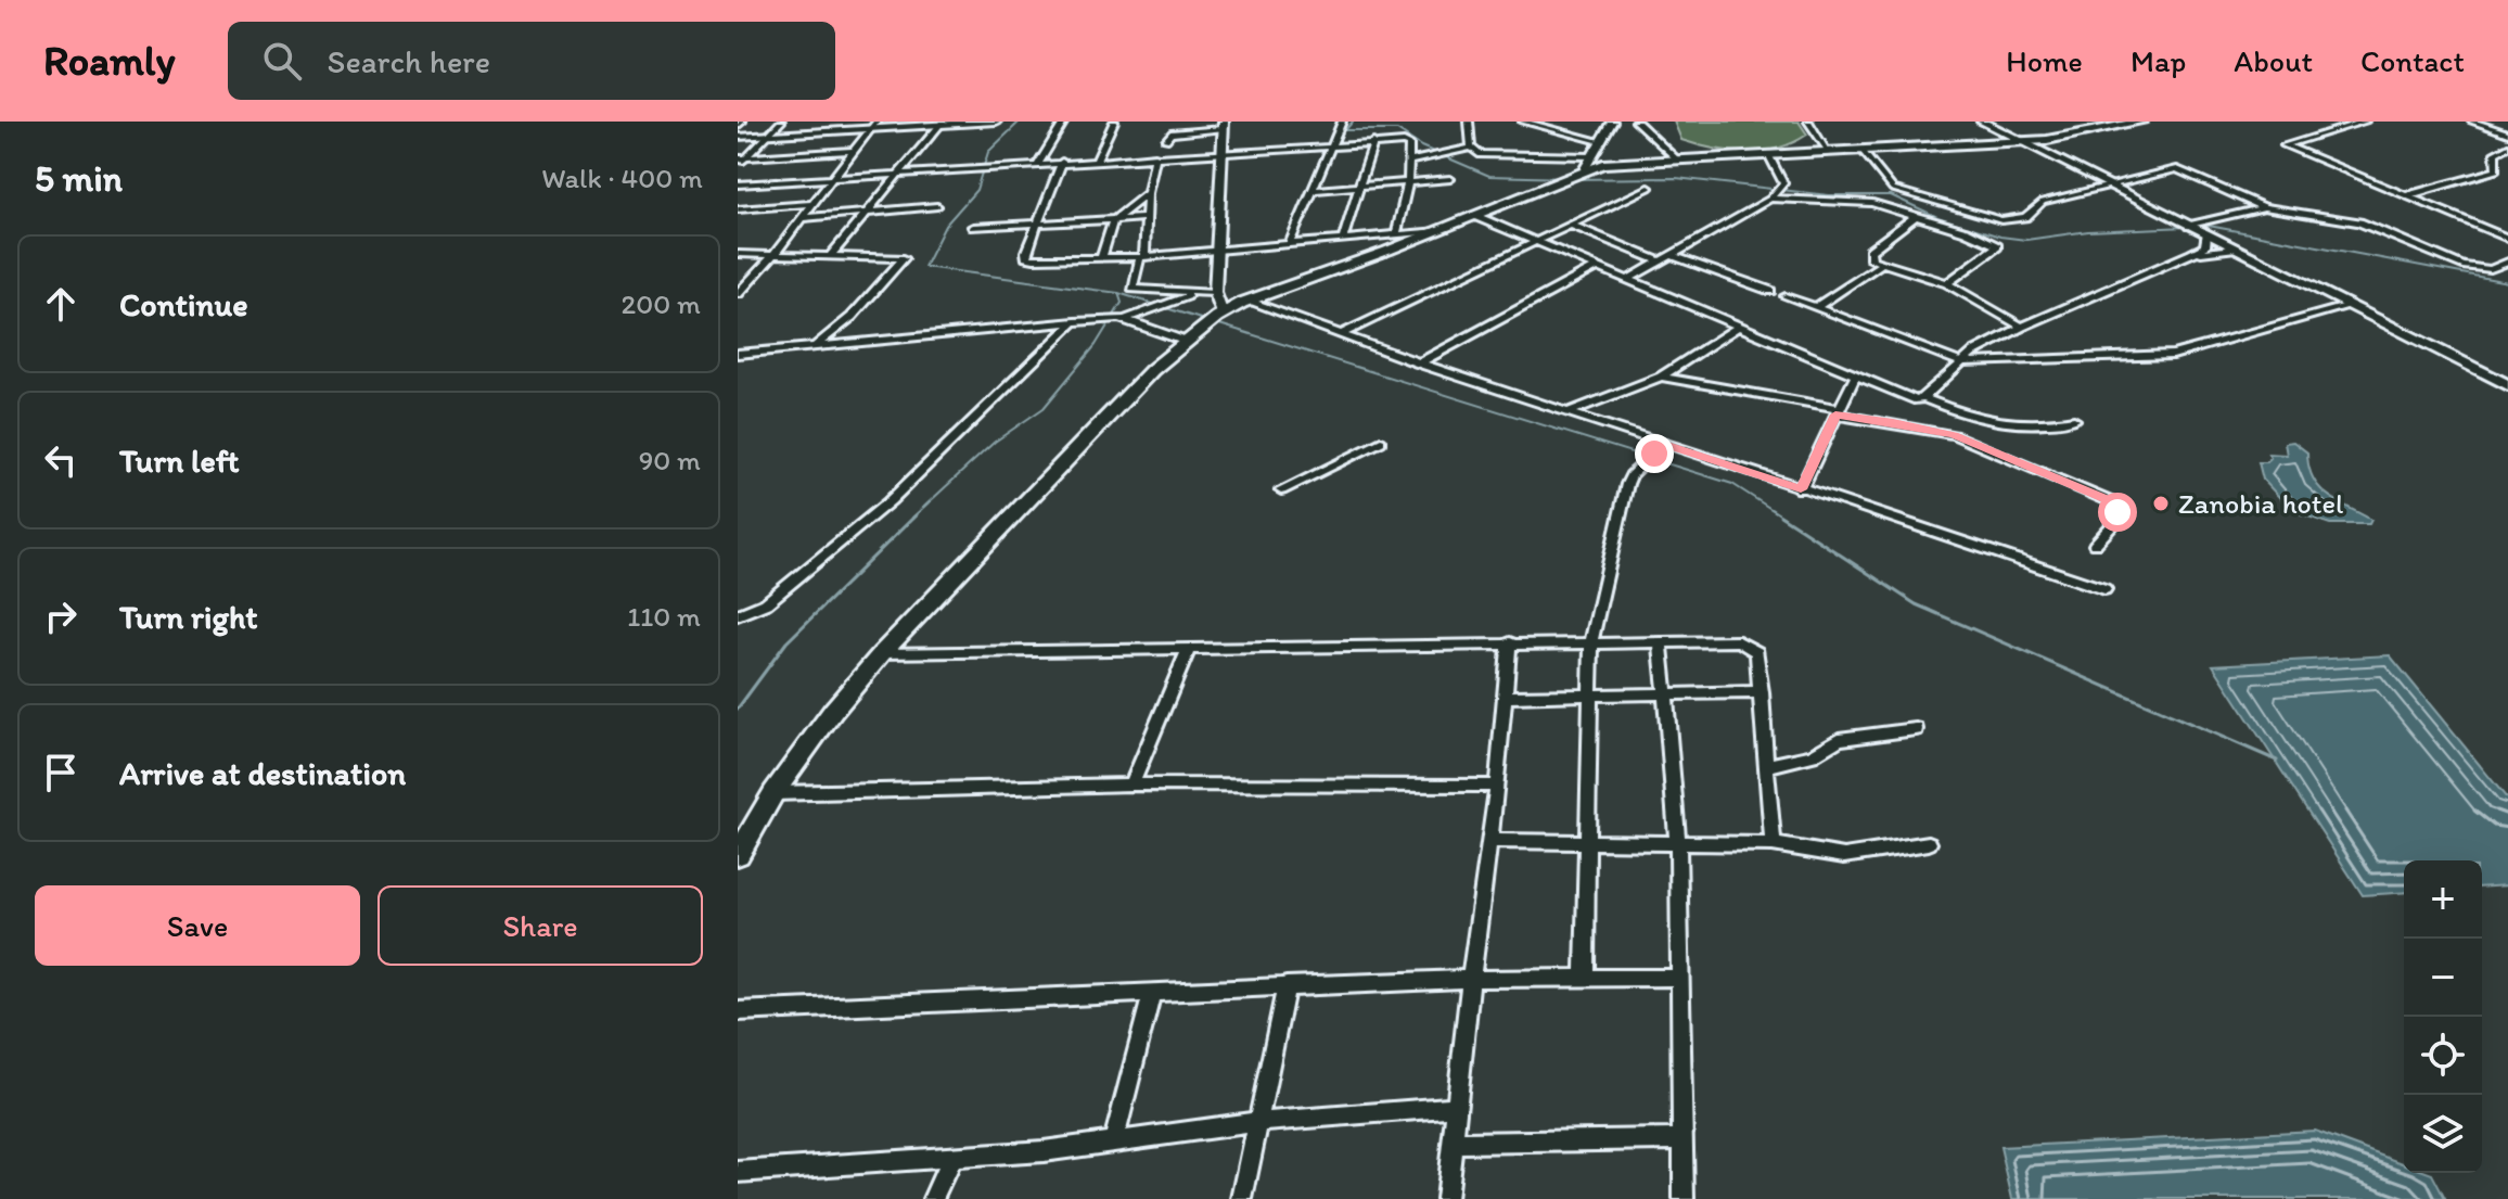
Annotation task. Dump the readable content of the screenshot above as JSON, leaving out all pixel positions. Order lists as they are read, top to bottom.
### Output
{
  "places": ["Zanobia hotel"],
  "page": {
    "header": "Roamly",
    "search": "Search here",
    "nav": [
      "Home",
      "Map",
      "About",
      "Contact"
    ],
    "heading": ["5 min", "Walk · 400 m"],
    "list": [
      ["Continue", "200 m"],
      ["Turn left", "90 m"],
      ["Turn right", "110 m"],
      "Arrive at destination"
    ],
    "buttons": ["Save", "Share"],
    "map_buttons": ["+", "−"]
  }
}
